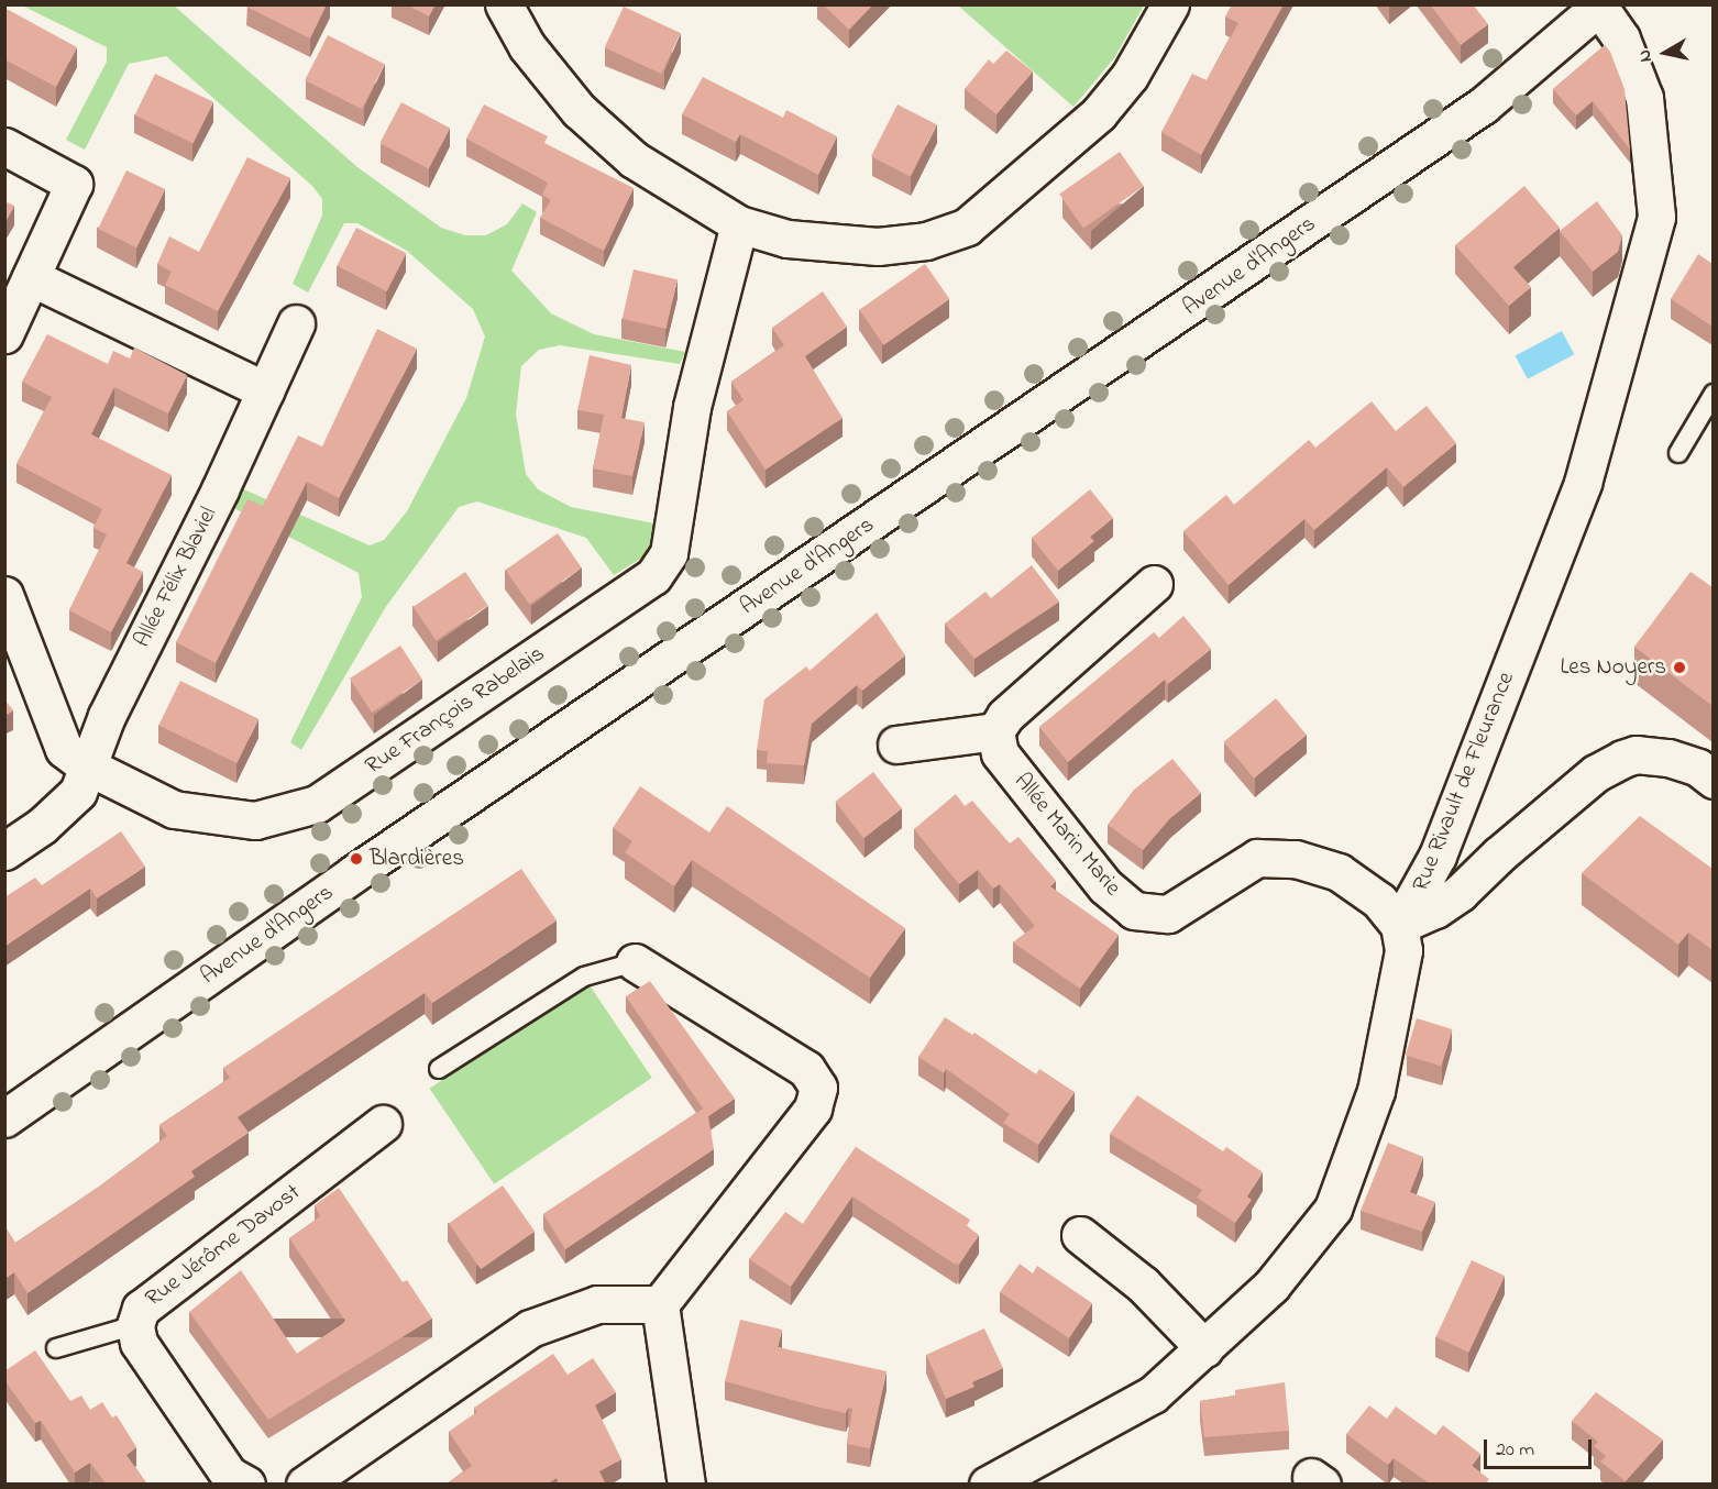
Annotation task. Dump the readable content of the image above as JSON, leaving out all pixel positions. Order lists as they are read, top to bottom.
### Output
{
  "streets": {
    "street": [
      "Avenue d'Angers",
      "Allée Félix Blaviel",
      "Rue François Rabelais",
      "Rue Rivault de Fleurance",
      "Allée Marin Marie",
      "Rue Jérôme Davost"
    ]
  },
  "crossings": [
    ["Avenue d'Angers", "Rue Rivault de Fleurance"],
    ["Allée Félix Blaviel", "Rue François Rabelais"],
    ["Rue Rivault de Fleurance", "Allée Marin Marie"]
  ],
  "places": ["Les Noyers", "Blardières"],
  "scale_bar": "20 m",
  "north": "left"
}
